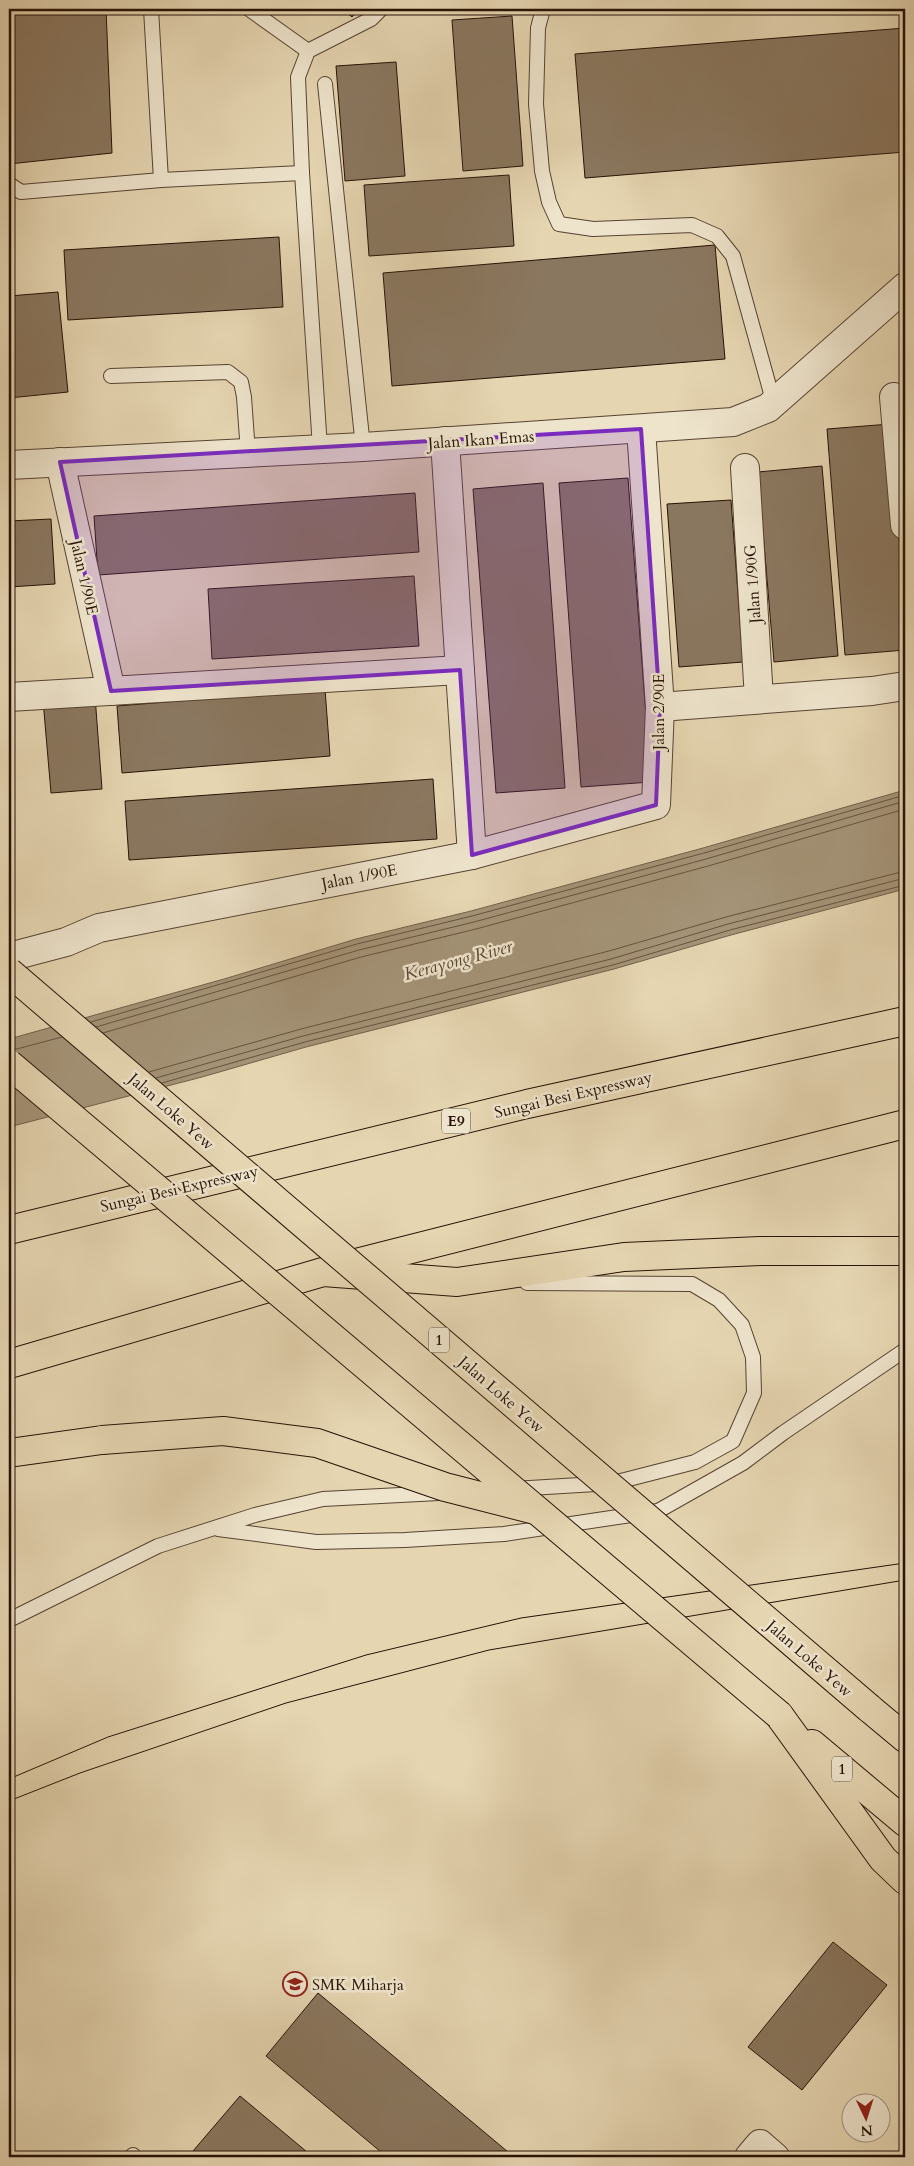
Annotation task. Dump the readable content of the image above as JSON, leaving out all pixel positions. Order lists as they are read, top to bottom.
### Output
{
  "streets": {
    "highway": [
      "Sungai Besi Expressway",
      "Jalan Loke Yew",
      "E9",
      "1"
    ],
    "street": [
      "Jalan Ikan Emas",
      "Jalan 1/90E",
      "Jalan 1/90G",
      "Jalan 2/90E"
    ]
  },
  "crossings": [
    ["Jalan Ikan Emas", "Jalan 1/90E"],
    ["Jalan Ikan Emas", "Jalan 2/90E"],
    ["Jalan 1/90E", "Jalan 2/90E"]
  ],
  "water": ["Kerayong River"],
  "places": {
    "school or university": ["SMK Miharja"]
  },
  "north": "bottom"
}
